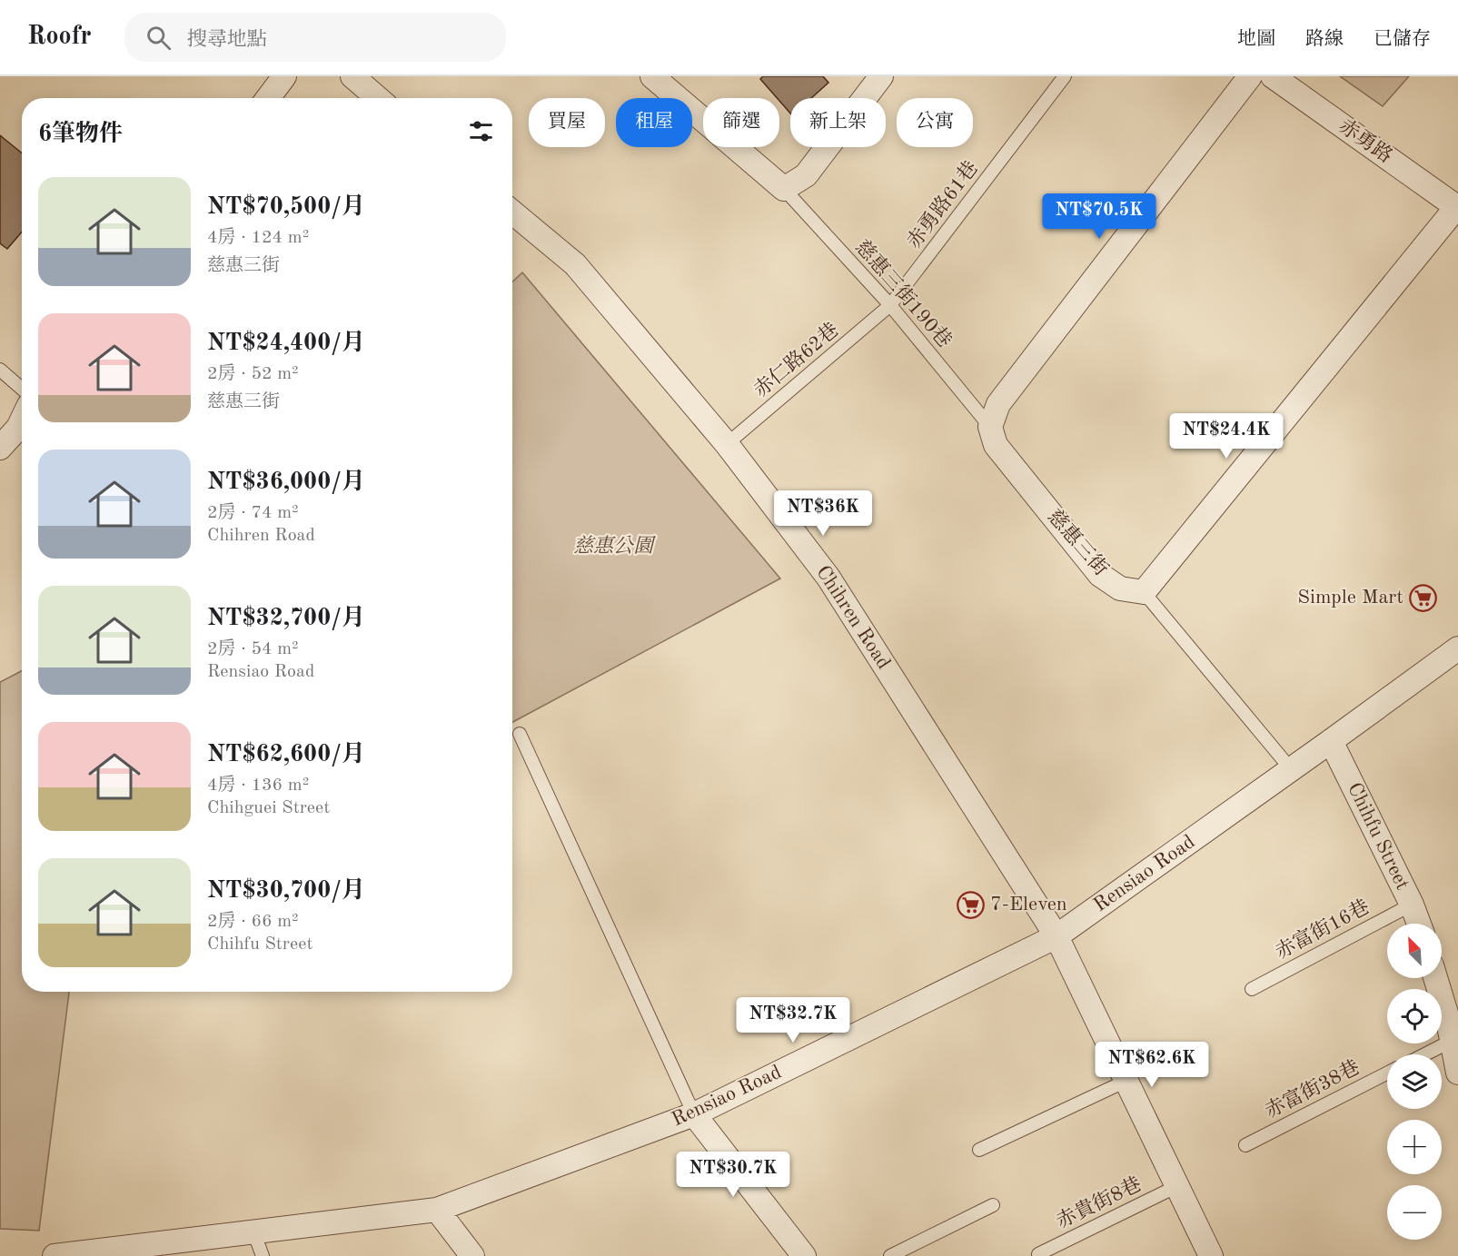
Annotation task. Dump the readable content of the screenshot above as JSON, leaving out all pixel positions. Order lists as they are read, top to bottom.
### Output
{
  "streets": {
    "street": [
      "赤勇路",
      "慈惠三街",
      "Chihren Road",
      "Chihfu Street",
      "Rensiao Road"
    ],
    "lane": [
      "赤勇路61巷",
      "慈惠三街190巷",
      "赤仁路62巷",
      "赤富街16巷",
      "赤富街38巷",
      "赤貴街8巷"
    ]
  },
  "crossings": [
    ["赤勇路61巷", "慈惠三街190巷"],
    ["赤勇路61巷", "赤仁路62巷"],
    ["慈惠三街190巷", "赤仁路62巷"],
    ["慈惠三街190巷", "慈惠三街"],
    ["赤仁路62巷", "Chihren Road"],
    ["Chihren Road", "Rensiao Road"],
    ["Chihren Road", "赤貴街8巷"],
    ["Chihfu Street", "Rensiao Road"],
    ["Chihfu Street", "赤富街16巷"]
  ],
  "parks": ["慈惠公園"],
  "places": {
    "supermarket": ["Simple Mart", "7-Eleven"]
  },
  "north": "top left",
  "page": {
    "header": "Roofr",
    "search": "搜尋地點",
    "nav": ["地圖", "路線", "已儲存"],
    "chip": [
      "買屋",
      "租屋",
      "篩選",
      "新上架",
      "公寓"
    ],
    "heading": "6筆物件",
    "list": [
      {
        "name": "NT$70,500/月",
        "note": "4房 · 124 m² · 慈惠三街"
      },
      {
        "name": "NT$24,400/月",
        "note": "2房 · 52 m² · 慈惠三街"
      },
      {
        "name": "NT$36,000/月",
        "note": "2房 · 74 m² · Chihren Road"
      },
      {
        "name": "NT$32,700/月",
        "note": "2房 · 54 m² · Rensiao Road"
      },
      {
        "name": "NT$62,600/月",
        "note": "4房 · 136 m² · Chihguei Street"
      },
      {
        "name": "NT$30,700/月",
        "note": "2房 · 66 m² · Chihfu Street"
      }
    ],
    "price": [
      "NT$70.5K",
      "NT$24.4K",
      "NT$36K",
      "NT$32.7K",
      "NT$62.6K",
      "NT$30.7K"
    ],
    "map_buttons": ["+", "−"]
  }
}
